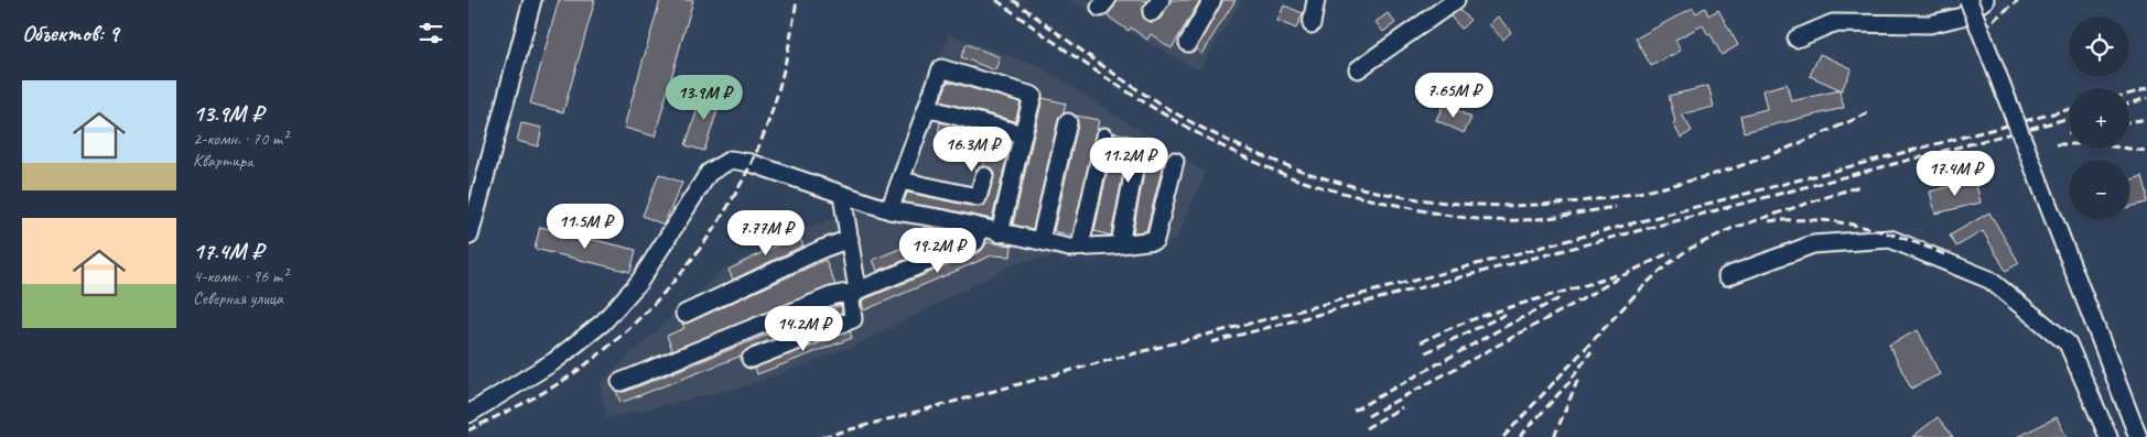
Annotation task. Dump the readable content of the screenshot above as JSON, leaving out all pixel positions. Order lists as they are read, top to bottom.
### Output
{
  "page": {
    "heading": "Объектов: 9",
    "map_buttons": ["+", "−"],
    "list": [
      {
        "name": "13.9M ₽",
        "note": "2-комн. · 70 m² · Квартира"
      },
      {
        "name": "17.4M ₽",
        "note": "4-комн. · 96 m² · Северная улица"
      }
    ],
    "price": [
      "7.65M ₽",
      "13.9M ₽",
      "16.3M ₽",
      "11.2M ₽",
      "17.4M ₽",
      "11.5M ₽",
      "7.77M ₽",
      "19.2M ₽",
      "14.2M ₽"
    ]
  }
}
